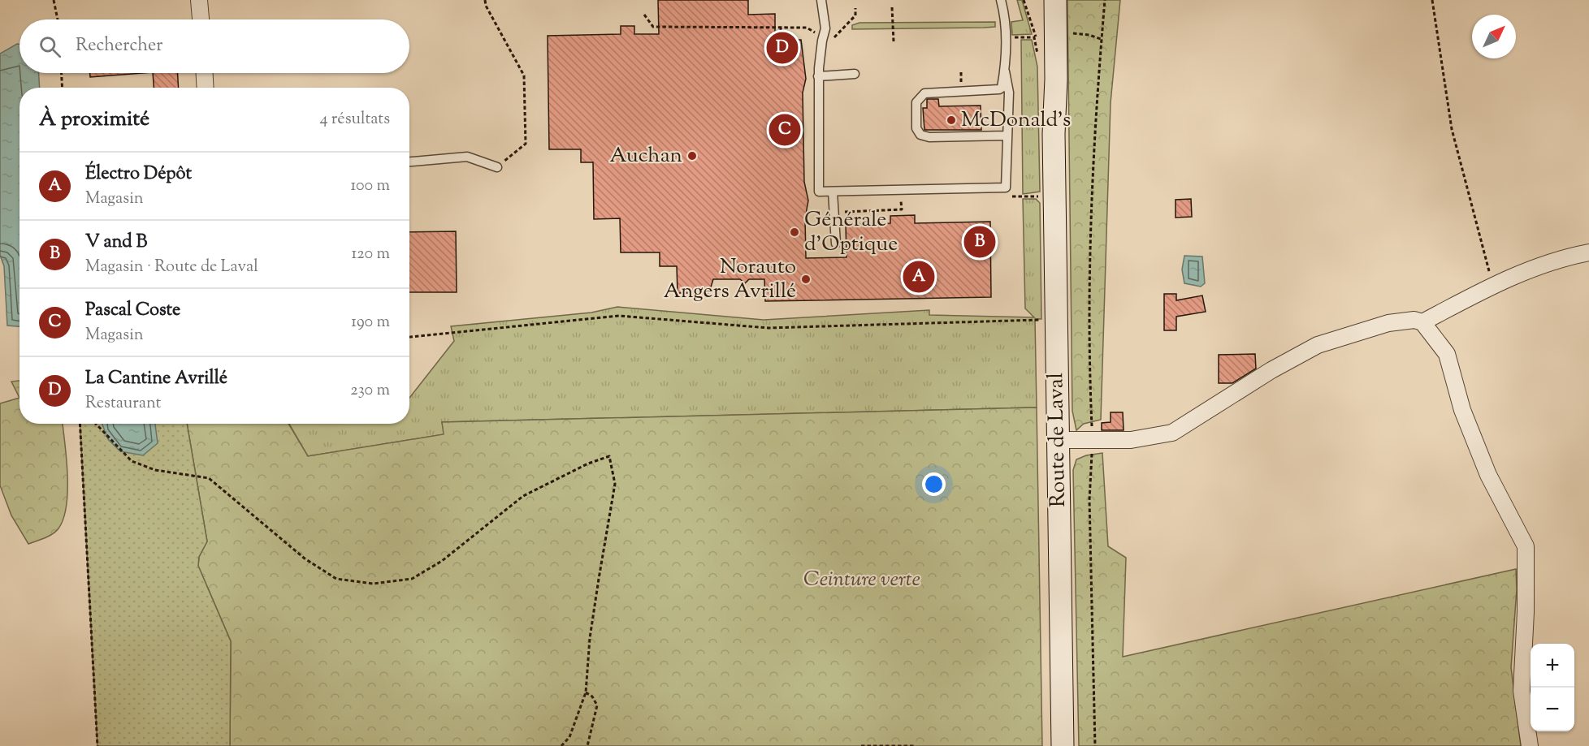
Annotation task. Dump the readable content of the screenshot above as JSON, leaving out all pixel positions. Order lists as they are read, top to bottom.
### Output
{
  "streets": {
    "main road": ["Route de Laval"]
  },
  "parks": ["Ceinture verte"],
  "places": [
    "McDonald's",
    "Auchan",
    "Générale d'Optique",
    "Norauto Angers Avrillé"
  ],
  "north": "top right",
  "page": {
    "search": "Rechercher",
    "pins": [
      "D",
      "C",
      "B",
      "A"
    ],
    "heading": ["À proximité", "4 résultats"],
    "list": [
      {
        "mark": "A",
        "name": "Électro Dépôt",
        "note": "Magasin",
        "value": "100 m"
      },
      {
        "mark": "B",
        "name": "V and B",
        "note": "Magasin · Route de Laval",
        "value": "120 m"
      },
      {
        "mark": "C",
        "name": "Pascal Coste",
        "note": "Magasin",
        "value": "190 m"
      },
      {
        "mark": "D",
        "name": "La Cantine Avrillé",
        "note": "Restaurant",
        "value": "230 m"
      }
    ],
    "map_buttons": ["+", "−"]
  }
}
